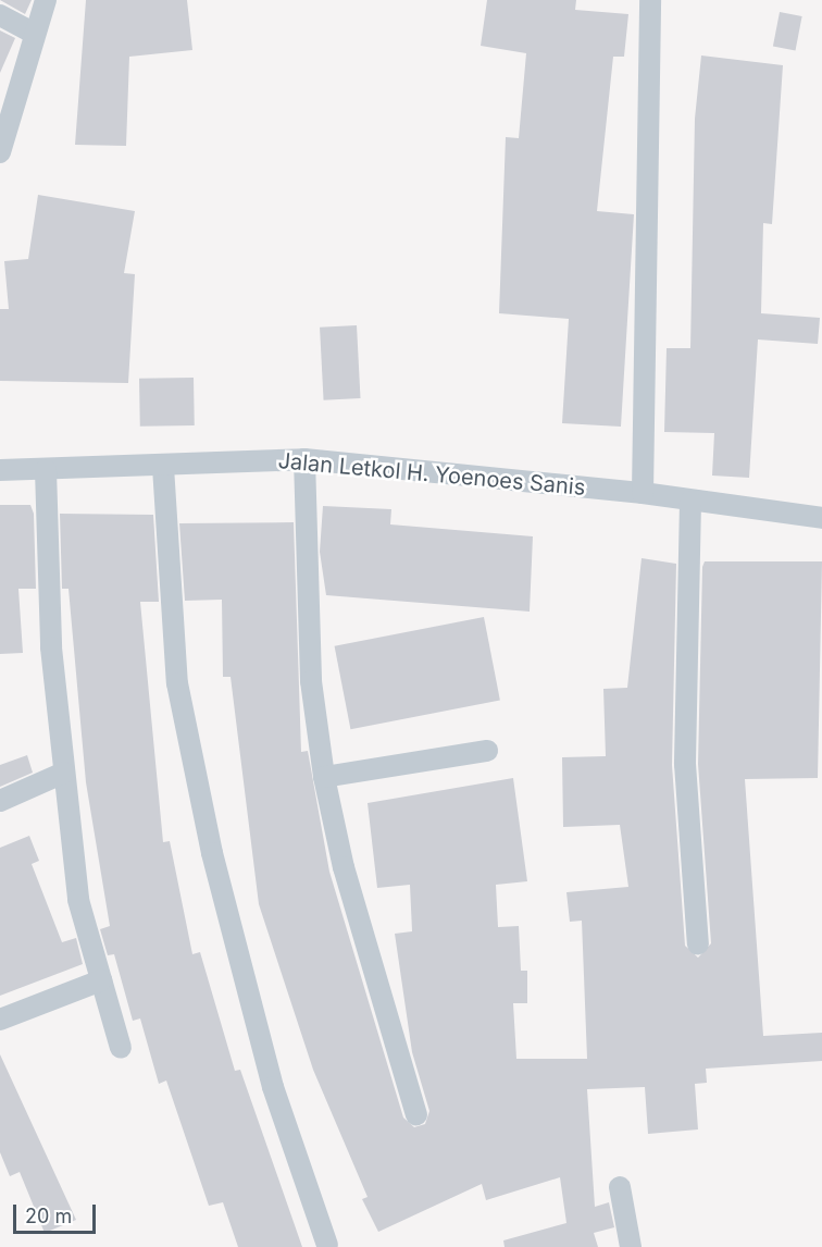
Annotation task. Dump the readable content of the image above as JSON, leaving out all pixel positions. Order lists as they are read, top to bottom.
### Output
{
  "streets": {
    "street": ["Jalan Letkol H. Yoenoes Sanis"]
  },
  "scale_bar": "20 m"
}
